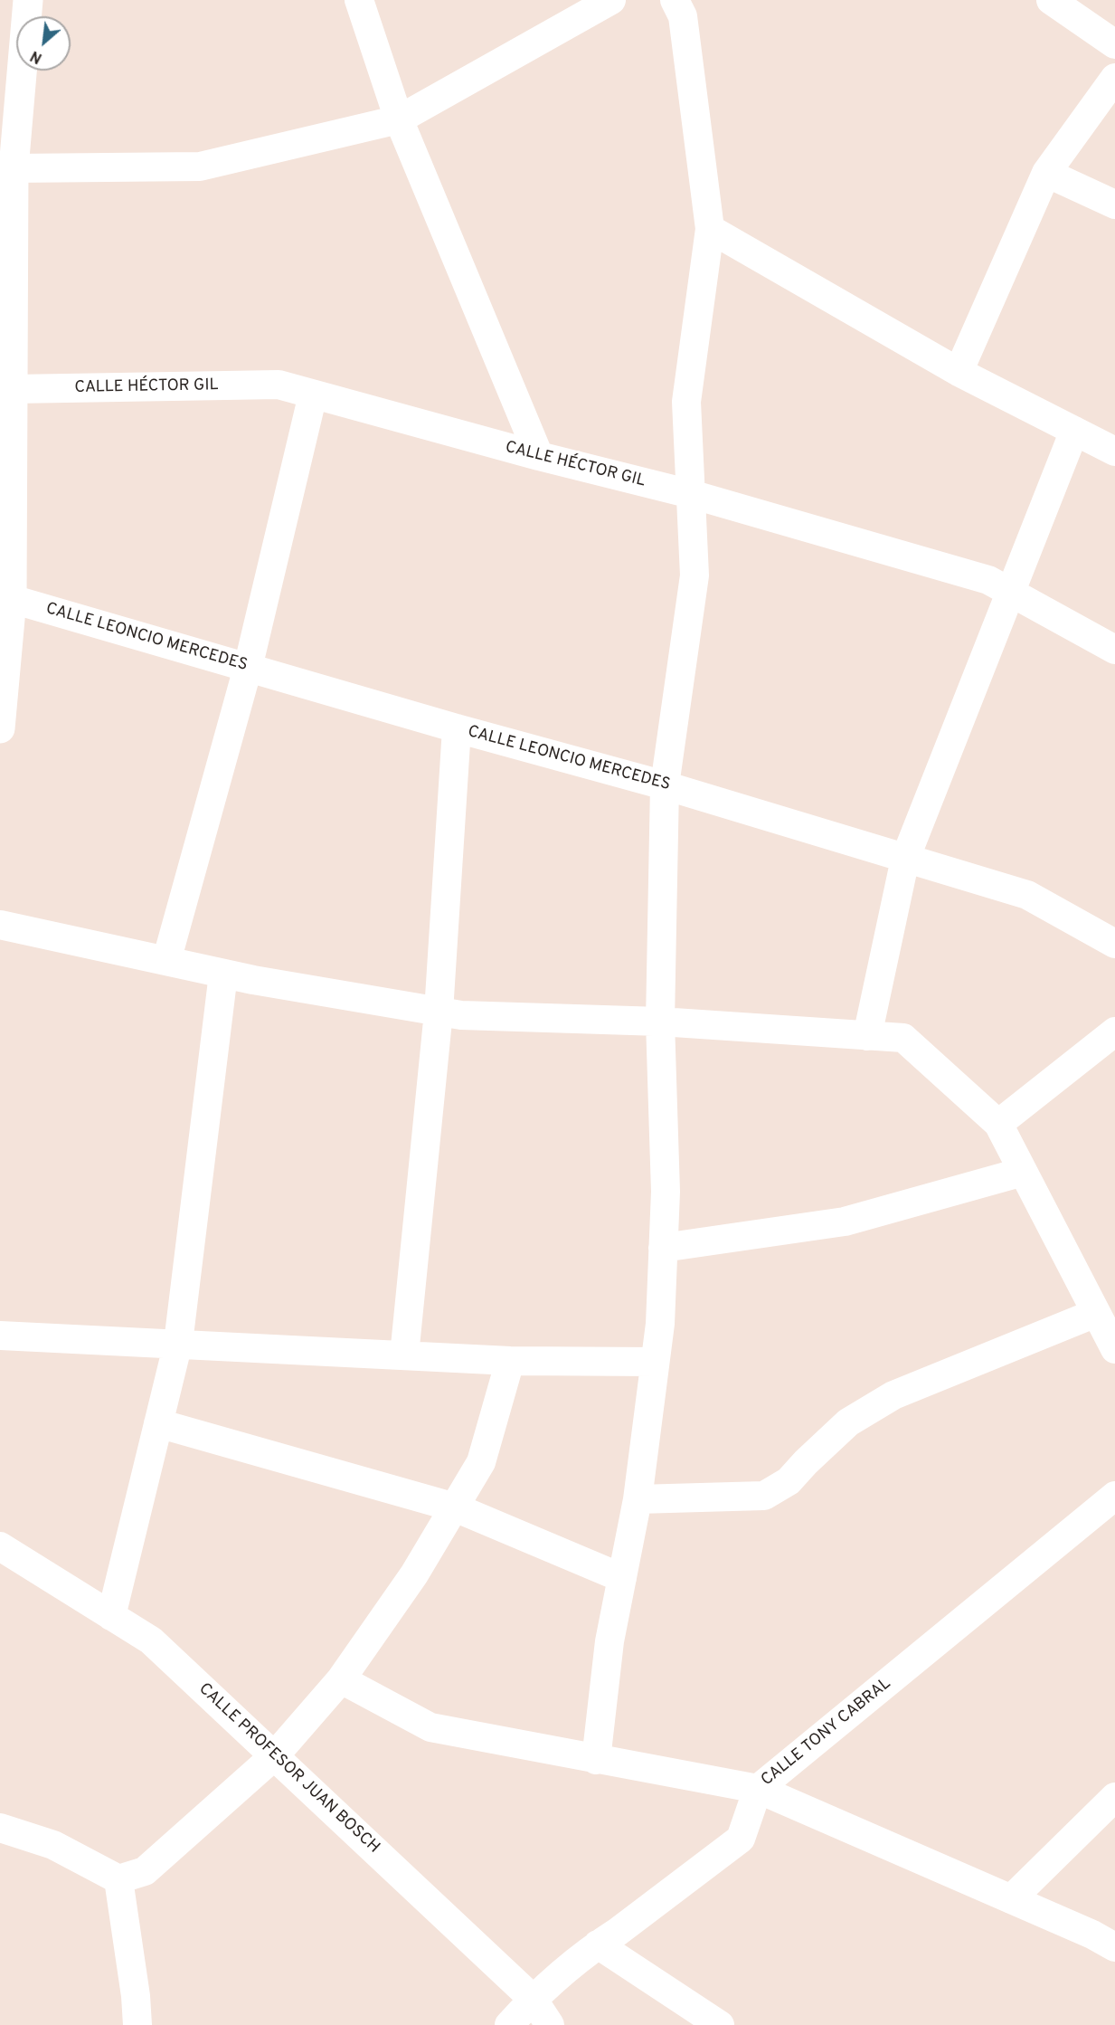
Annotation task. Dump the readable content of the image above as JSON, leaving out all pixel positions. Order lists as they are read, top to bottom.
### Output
{
  "streets": {
    "street": [
      "CALLE HÉCTOR GIL",
      "CALLE LEONCIO MERCEDES",
      "CALLE TONY CABRAL",
      "CALLE PROFESOR JUAN BOSCH"
    ]
  },
  "crossings": [
    ["CALLE TONY CABRAL", "CALLE PROFESOR JUAN BOSCH"]
  ],
  "north": "bottom left"
}
